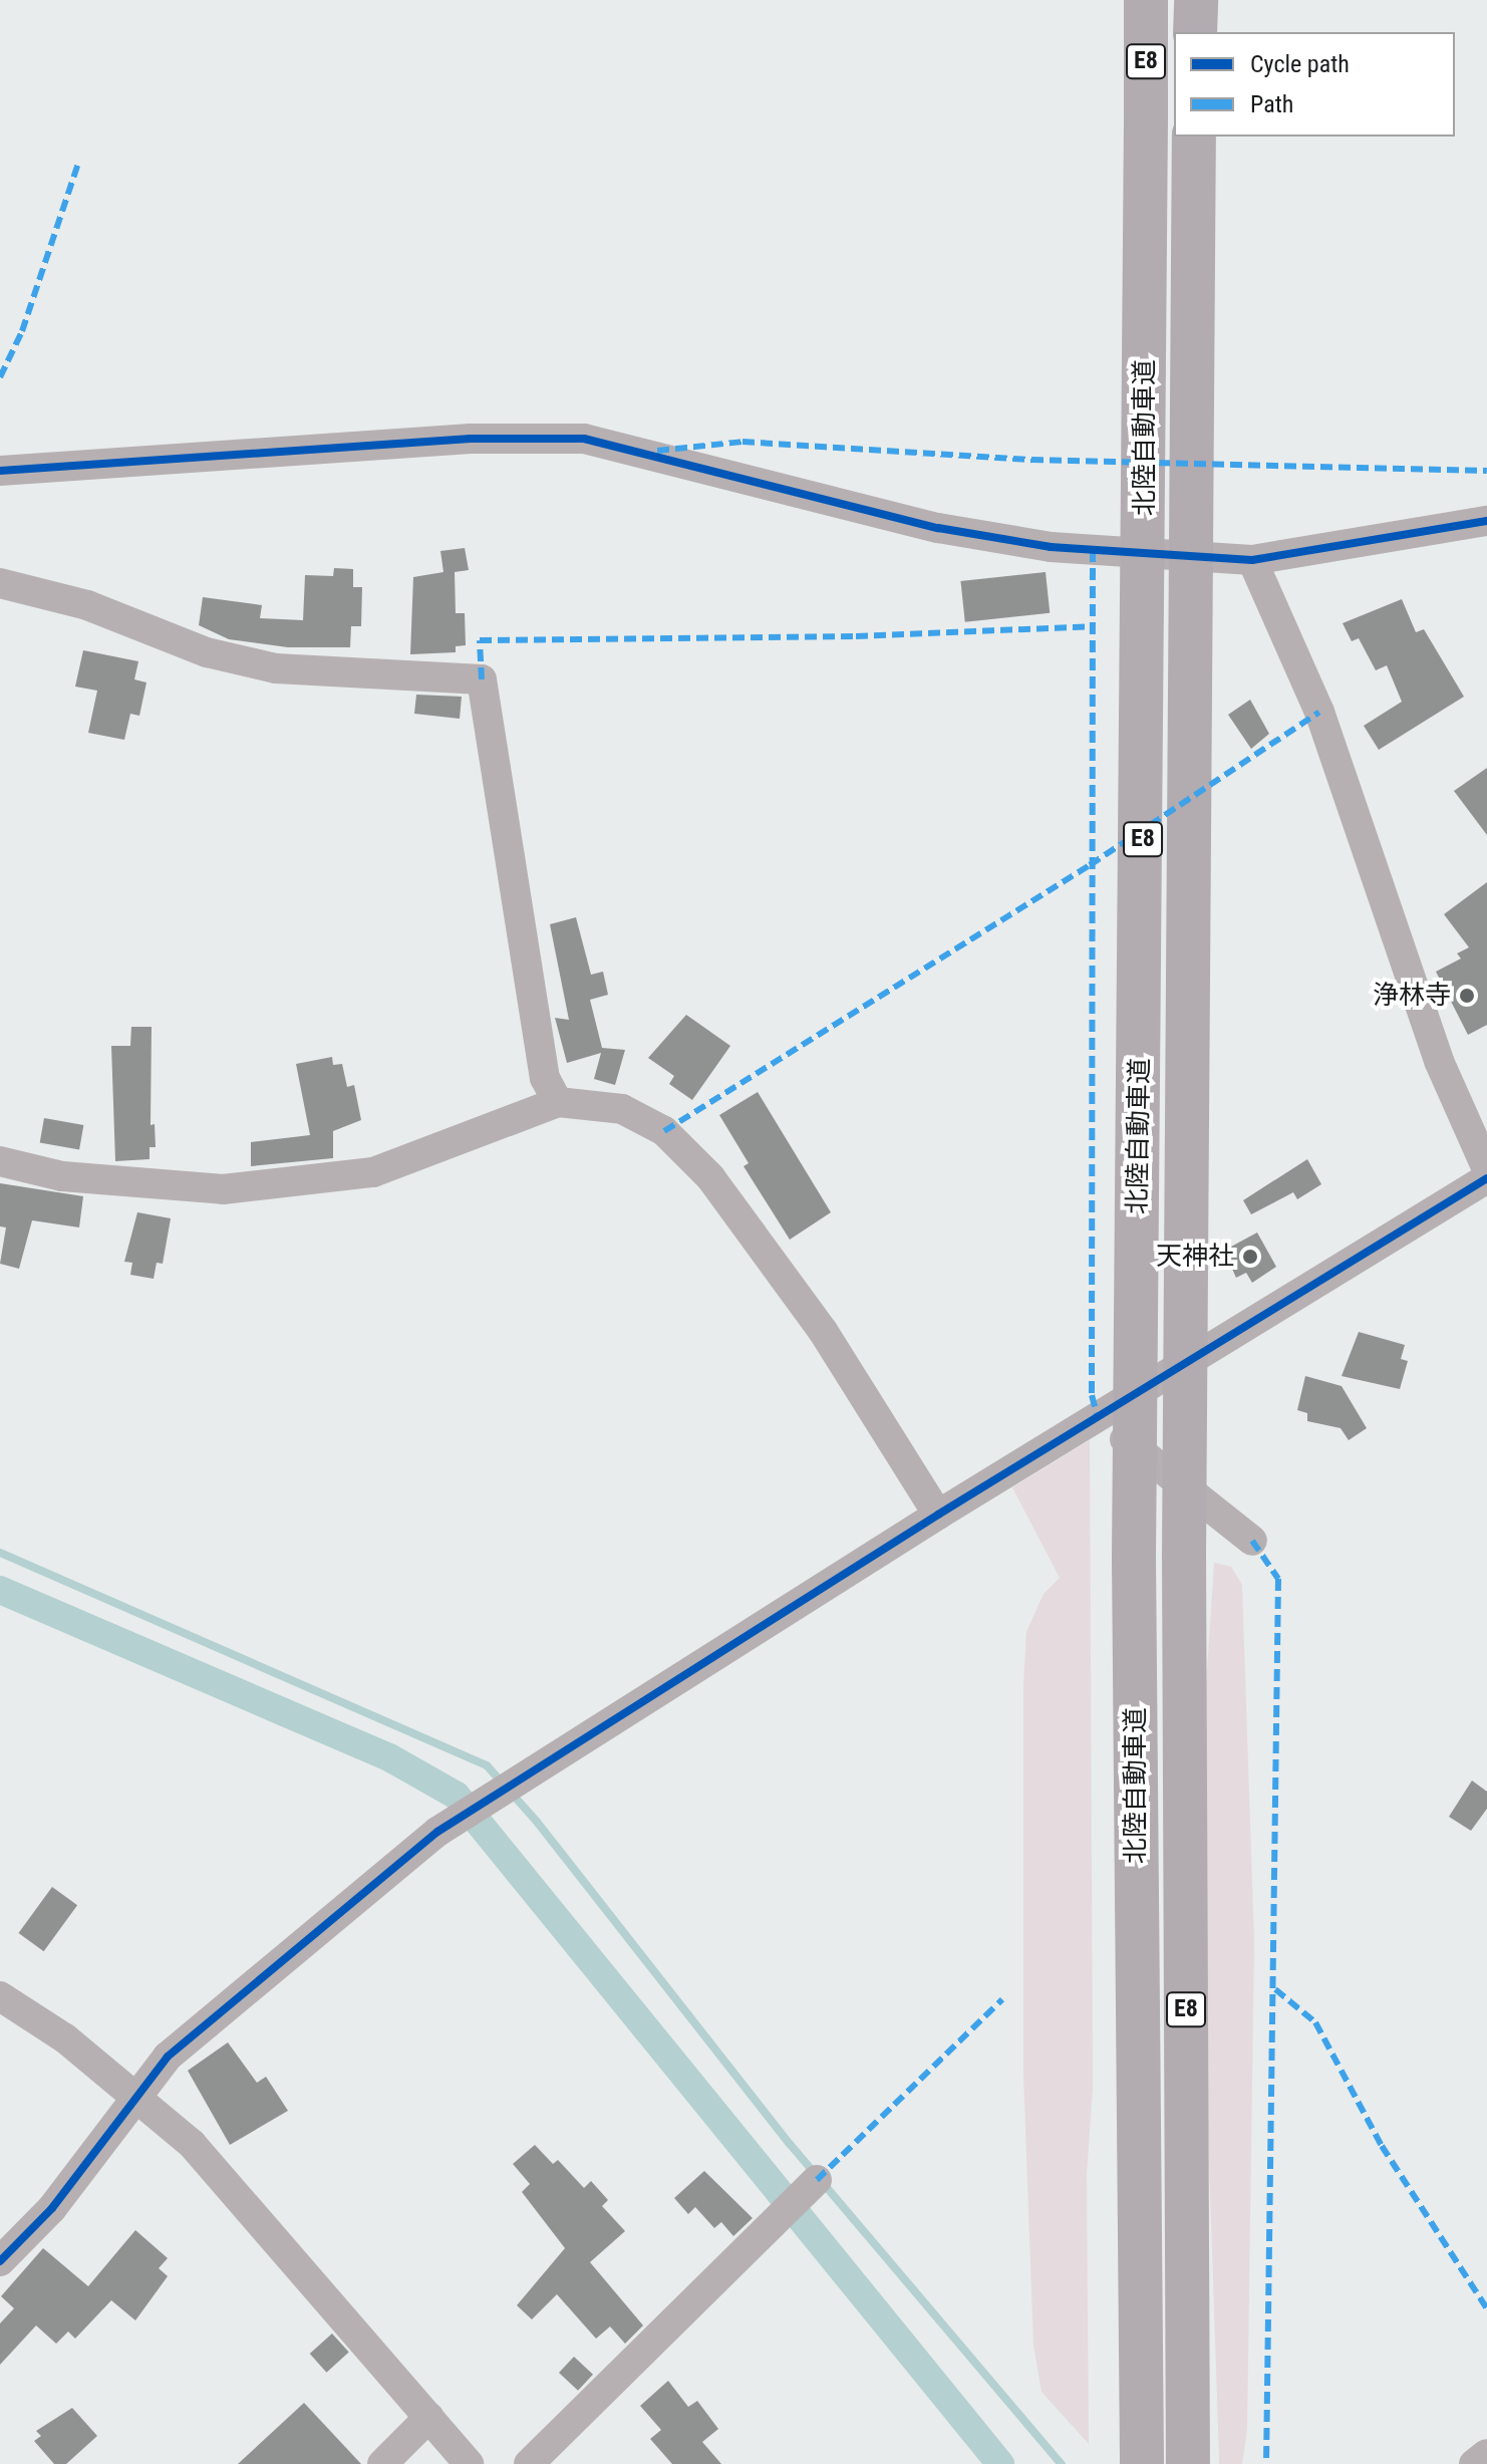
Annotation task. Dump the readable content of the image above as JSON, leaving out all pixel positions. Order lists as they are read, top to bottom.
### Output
{
  "streets": {
    "highway": ["E8", "北陸自動車道"]
  },
  "places": ["浄林寺", "天神社"],
  "legend": ["Cycle path", "Path"]
}
